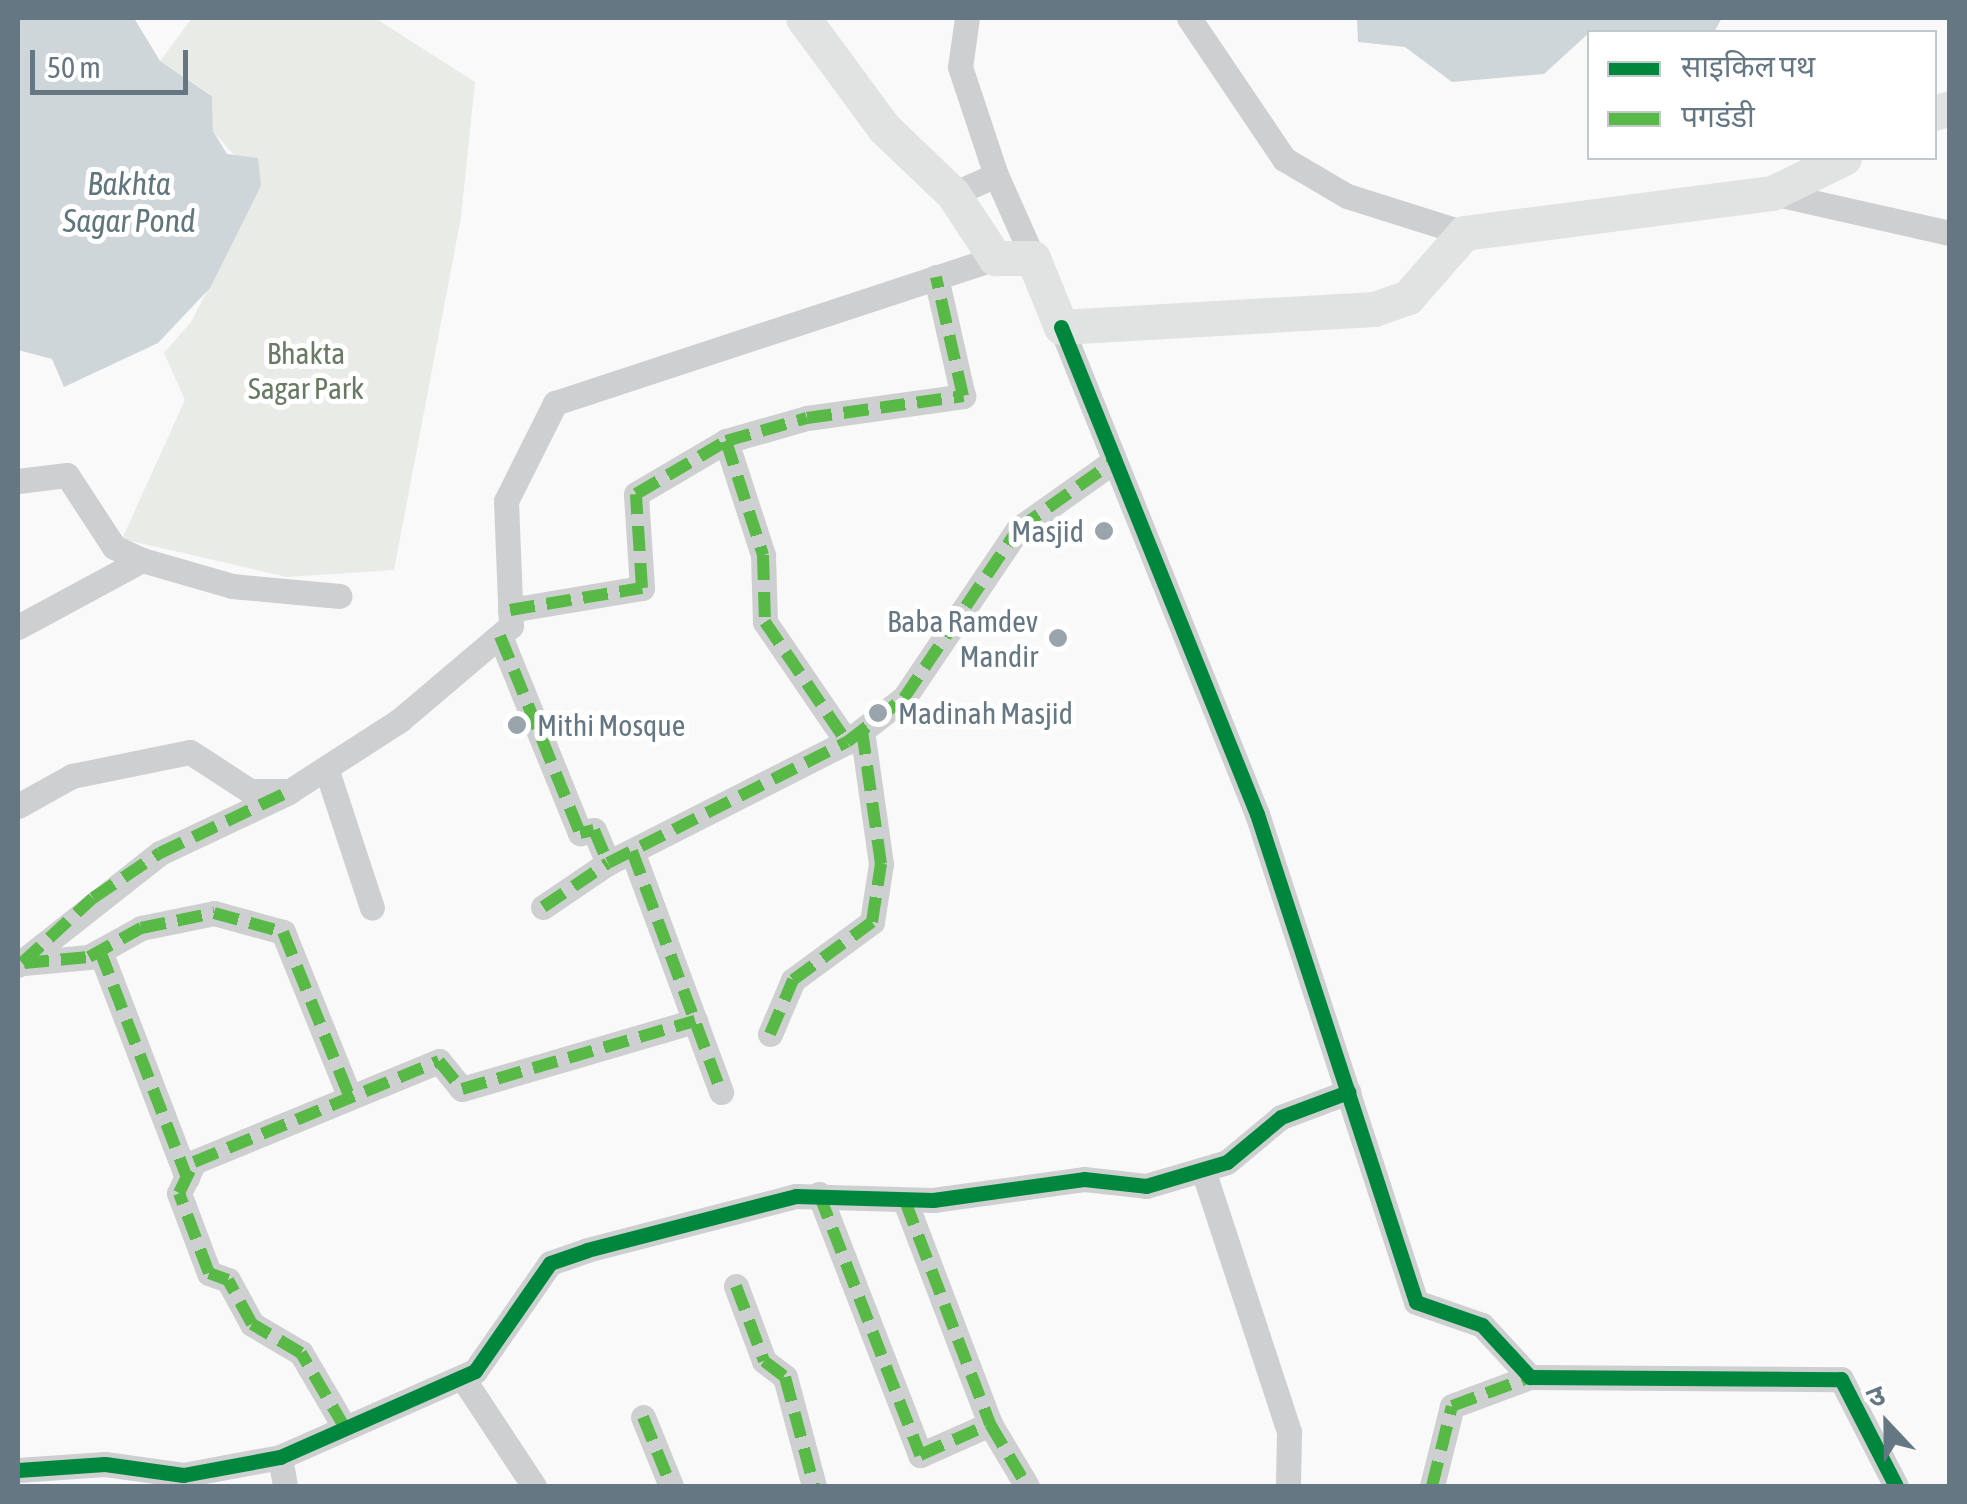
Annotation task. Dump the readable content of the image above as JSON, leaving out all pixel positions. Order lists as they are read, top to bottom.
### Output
{
  "water": ["Bakhta Sagar Pond"],
  "parks": ["Bhakta Sagar Park"],
  "places": [
    "Masjid",
    "Baba Ramdev Mandir",
    "Madinah Masjid",
    "Mithi Mosque"
  ],
  "legend": ["साइकिल पथ", "पगडंडी"],
  "scale_bar": "50 m",
  "north": "top"
}
